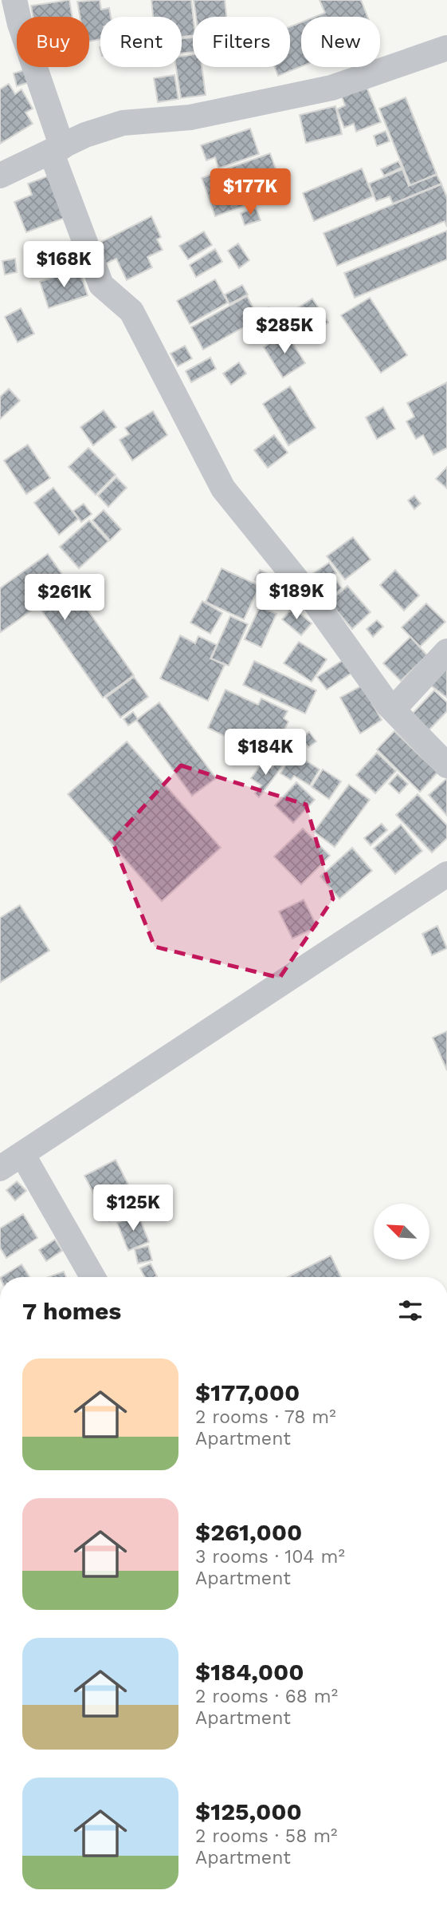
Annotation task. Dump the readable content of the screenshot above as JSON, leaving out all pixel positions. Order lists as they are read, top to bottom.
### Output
{
  "north": "top left",
  "page": {
    "chip": [
      "Buy",
      "Rent",
      "Filters",
      "New"
    ],
    "price": [
      "$177K",
      "$168K",
      "$285K",
      "$189K",
      "$261K",
      "$184K",
      "$125K"
    ],
    "heading": "7 homes",
    "list": [
      {
        "name": "$177,000",
        "note": "2 rooms · 78 m² · Apartment"
      },
      {
        "name": "$261,000",
        "note": "3 rooms · 104 m² · Apartment"
      },
      {
        "name": "$184,000",
        "note": "2 rooms · 68 m² · Apartment"
      },
      {
        "name": "$125,000",
        "note": "2 rooms · 58 m² · Apartment"
      }
    ]
  }
}
